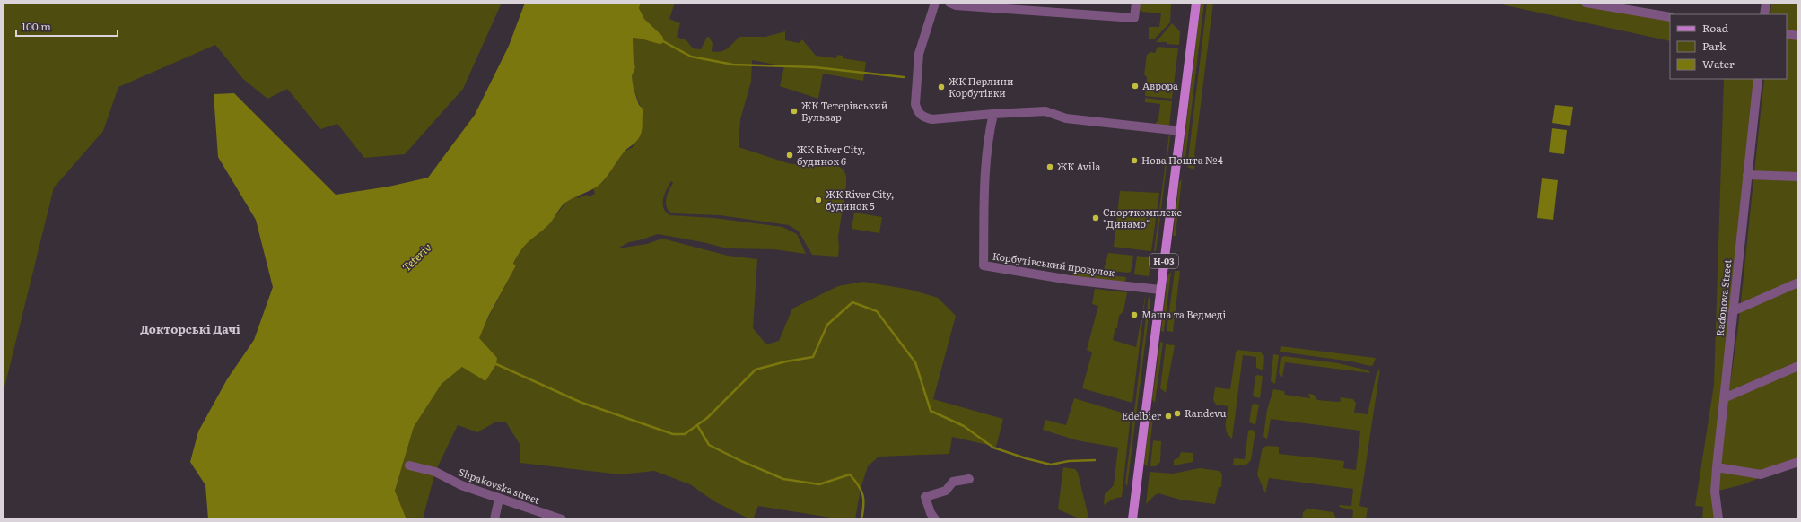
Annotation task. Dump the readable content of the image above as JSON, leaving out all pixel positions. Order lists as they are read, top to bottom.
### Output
{
  "streets": {
    "main road": ["Н-03"],
    "street": ["Корбутівський провулок", "Radonova Street", "Shpakovska street"]
  },
  "crossings": [
    ["Н-03", "Корбутівський провулок"]
  ],
  "districts": ["Докторські Дачі"],
  "water": ["Teteriv"],
  "places": [
    "Аврора",
    "ЖК Перлини Корбутівки",
    "ЖК Тетерівський Бульвар",
    "ЖК River City, будинок 6",
    "Нова Пошта №4",
    "ЖК Avila",
    "ЖК River City, будинок 5",
    "Спорткомплекс \"Динамо\"",
    "Маша та Ведмеді",
    "Randevu",
    "Edelbier"
  ],
  "legend": ["Road", "Park", "Water"],
  "scale_bar": "100 m"
}
